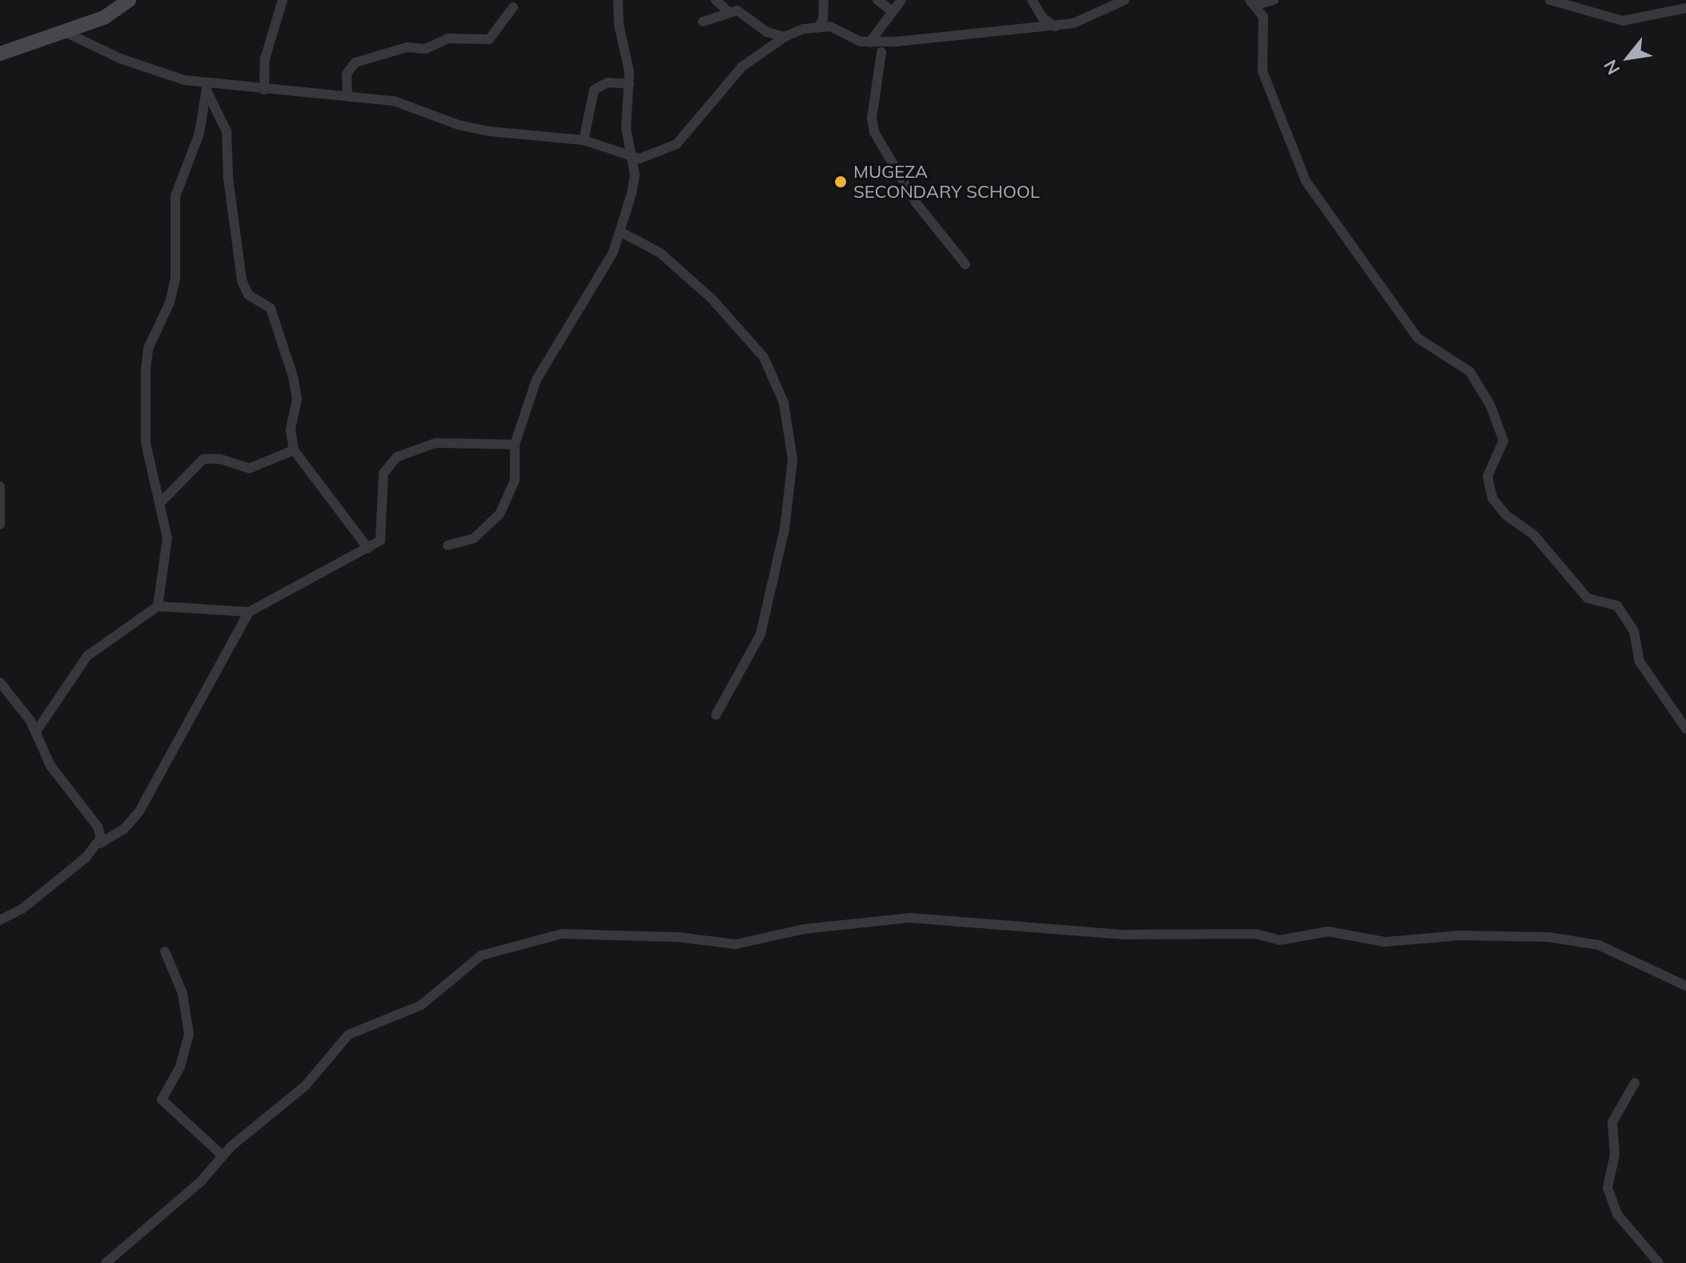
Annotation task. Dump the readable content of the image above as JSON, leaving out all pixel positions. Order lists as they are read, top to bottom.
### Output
{
  "places": ["MUGEZA SECONDARY SCHOOL"],
  "north": "bottom left"
}
